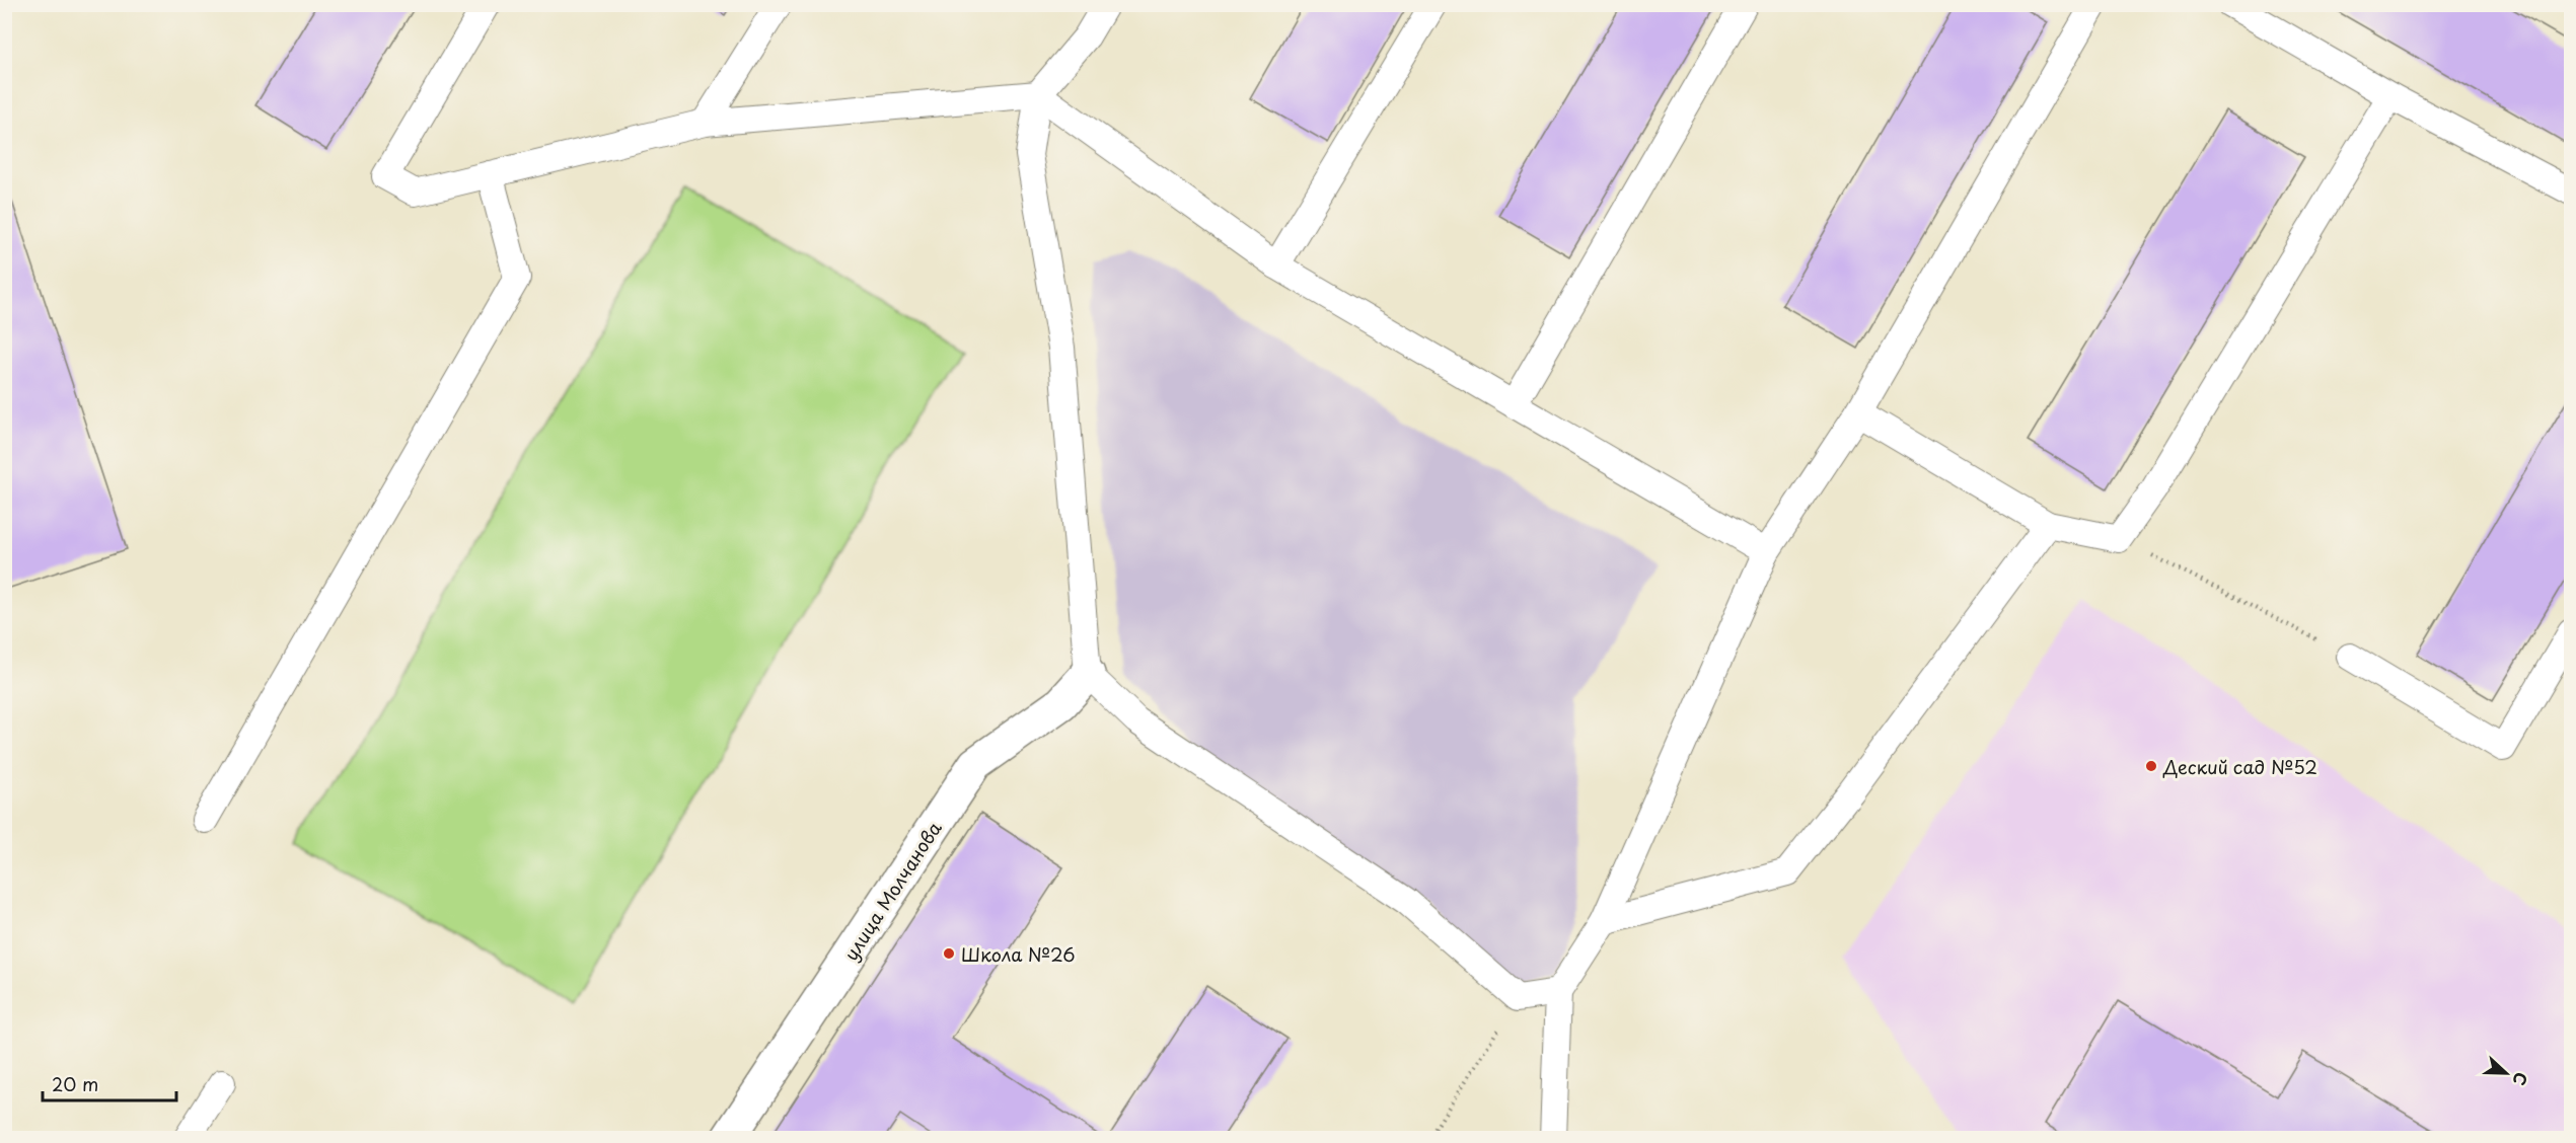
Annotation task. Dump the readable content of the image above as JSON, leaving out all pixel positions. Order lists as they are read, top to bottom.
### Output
{
  "streets": {
    "street": ["улица Молчанова"]
  },
  "places": ["Деский сад №52", "Школа №26"],
  "scale_bar": "20 m",
  "north": "right"
}
